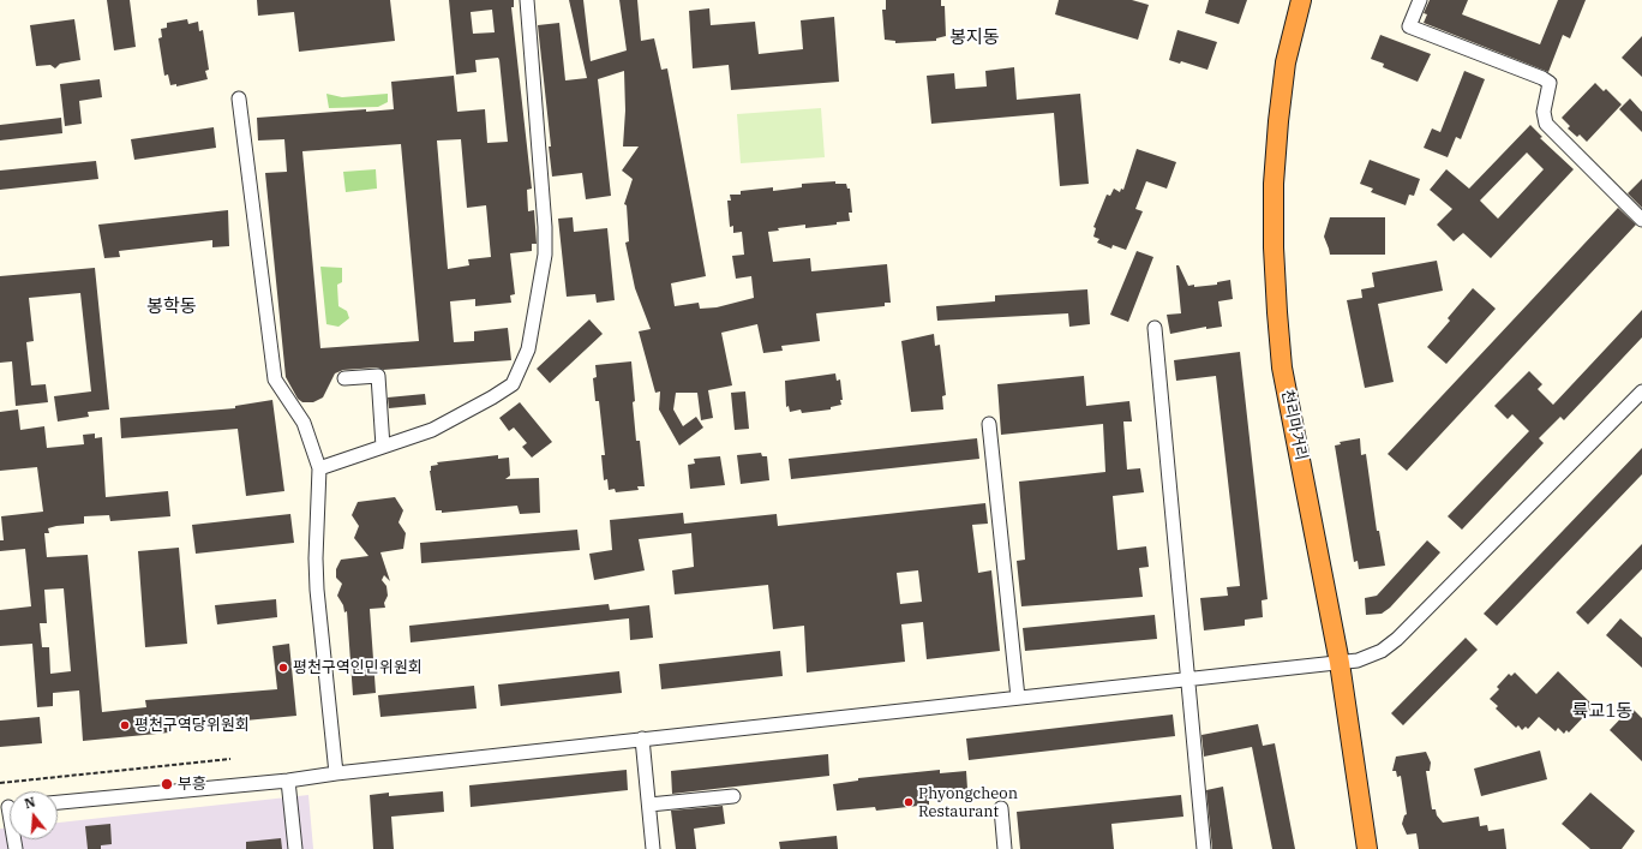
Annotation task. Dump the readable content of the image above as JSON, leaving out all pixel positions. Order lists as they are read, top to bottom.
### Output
{
  "streets": {
    "highway": ["천리마거리"]
  },
  "districts": ["봉지동", "봉학동", "륙교1동"],
  "places": [
    "평천구역인민위원회",
    "평천구역당위원회",
    "부흥",
    "Phyongcheon Restaurant"
  ],
  "north": "top"
}
